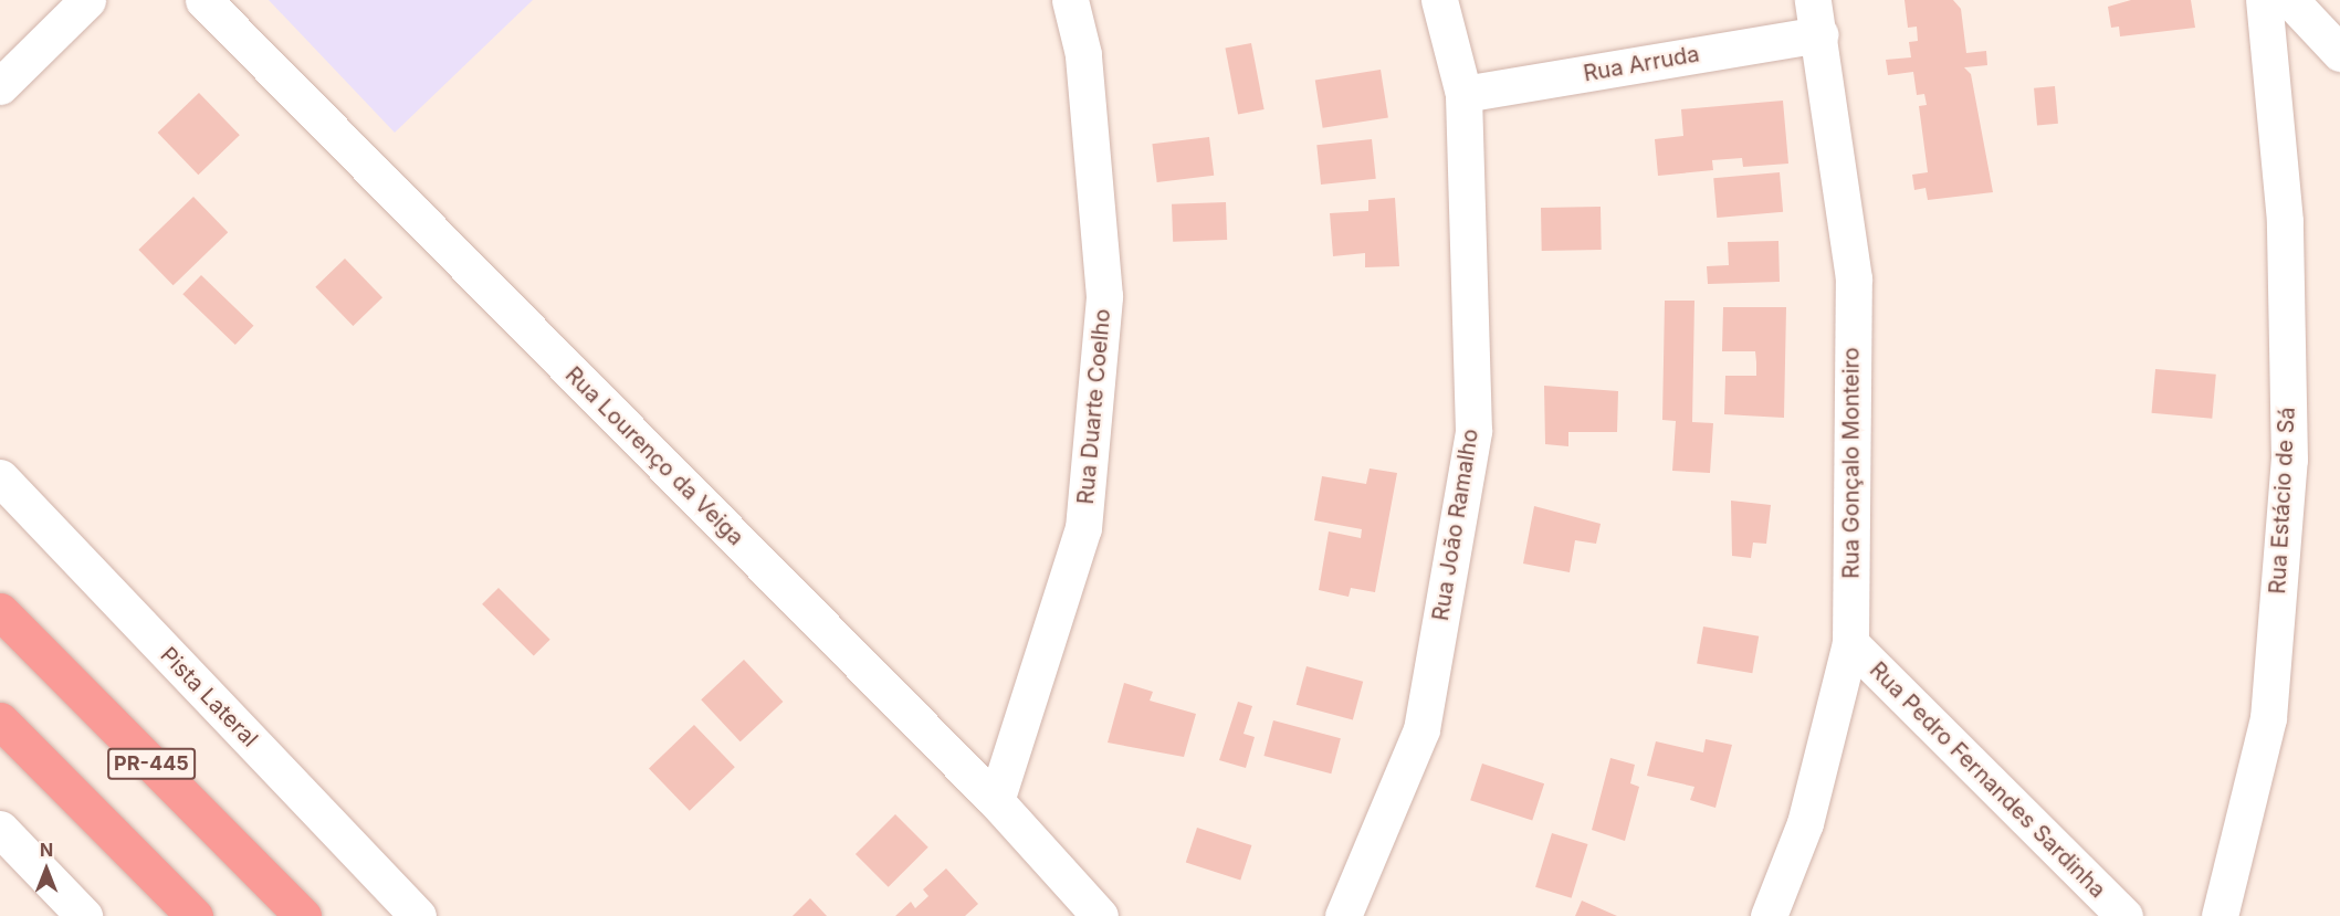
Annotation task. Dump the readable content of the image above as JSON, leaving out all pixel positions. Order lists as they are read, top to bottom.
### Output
{
  "streets": {
    "highway": ["PR-445"],
    "street": [
      "Rua Arruda",
      "Rua Duarte Coelho",
      "Rua Lourenço da Veiga",
      "Rua Gonçalo Monteiro",
      "Rua Estácio de Sá",
      "Rua João Ramalho",
      "Pista Lateral",
      "Rua Pedro Fernandes Sardinha"
    ]
  },
  "crossings": [
    ["Rua Arruda", "Rua Gonçalo Monteiro"],
    ["Rua Arruda", "Rua João Ramalho"],
    ["Rua Duarte Coelho", "Rua Lourenço da Veiga"],
    ["Rua Gonçalo Monteiro", "Rua Pedro Fernandes Sardinha"]
  ],
  "north": "top"
}
